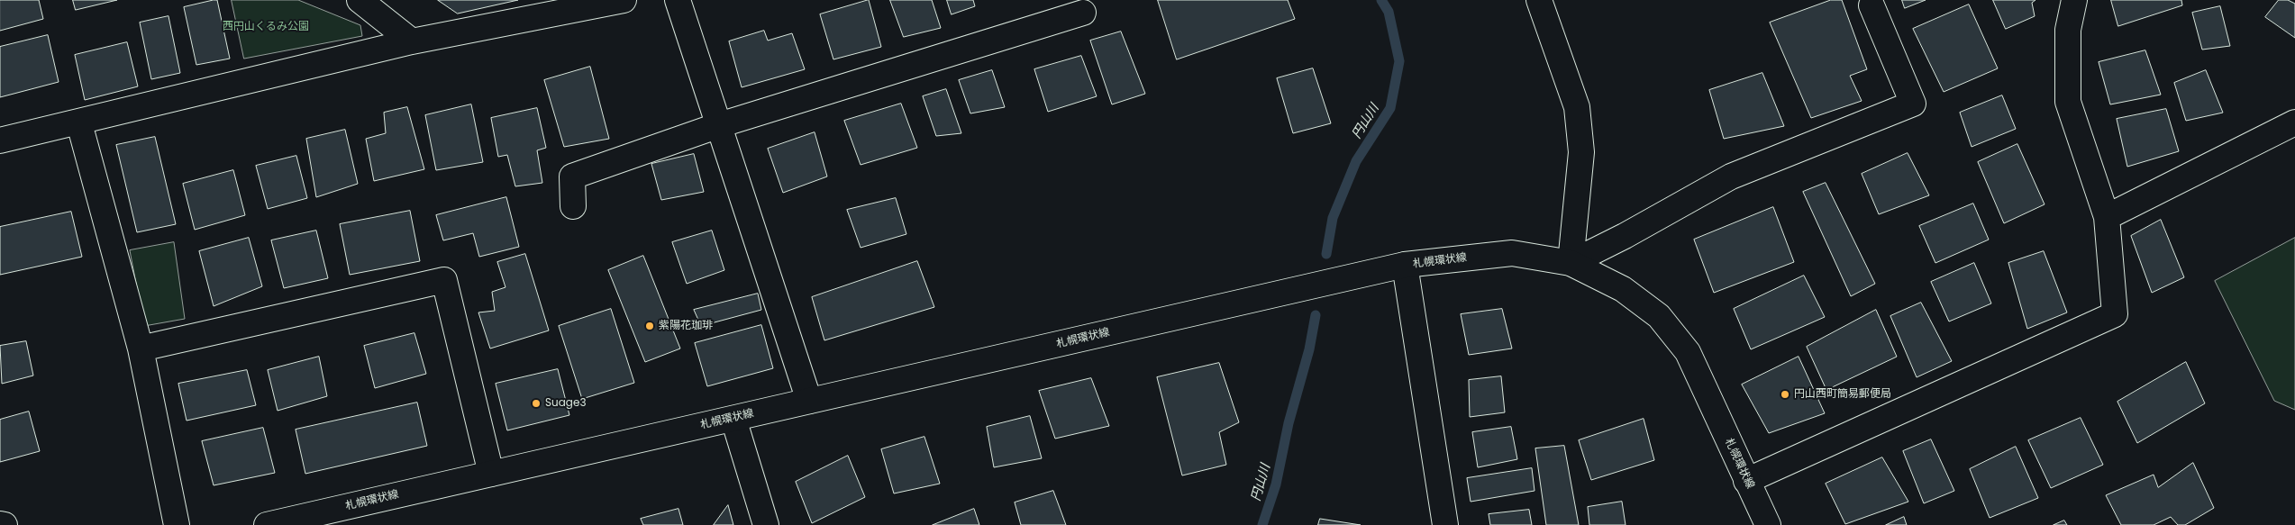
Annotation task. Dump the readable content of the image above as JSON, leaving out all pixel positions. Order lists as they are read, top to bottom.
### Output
{
  "streets": {
    "street": ["札幌環状線"]
  },
  "water": ["円山川"],
  "parks": ["西円山くるみ公園"],
  "places": ["紫陽花珈琲", "円山西町簡易郵便局", "Suage3"]
}
